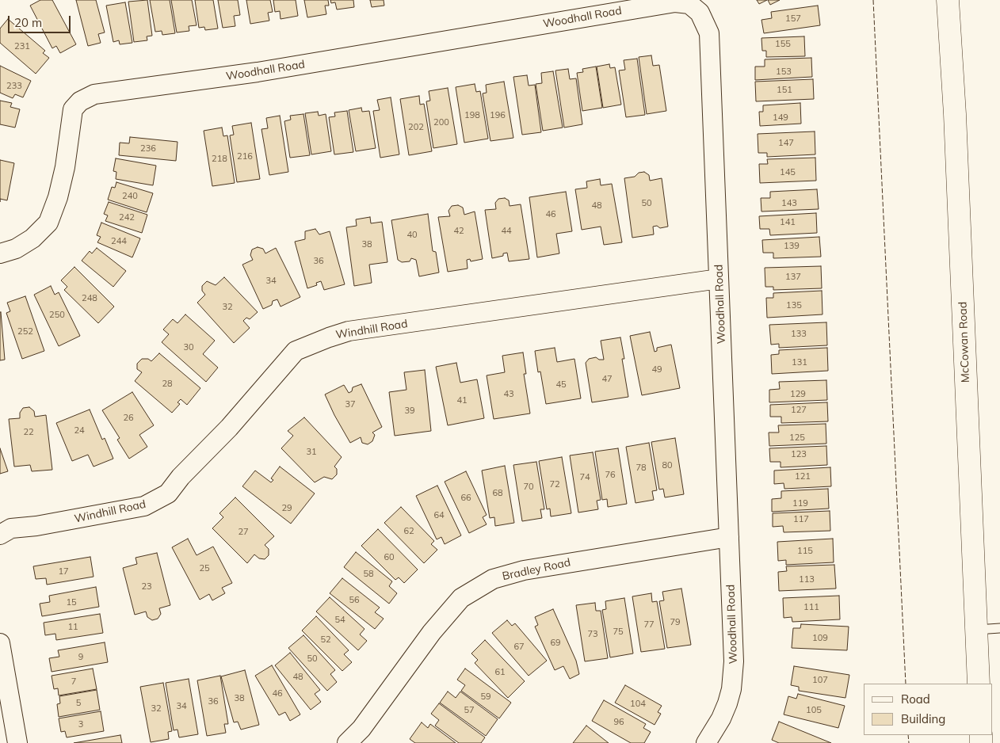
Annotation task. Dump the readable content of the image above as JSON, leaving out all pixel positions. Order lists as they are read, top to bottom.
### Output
{
  "streets": {
    "main road": ["McCowan Road"],
    "street": ["Woodhall Road", "Windhill Road", "Bradley Road"]
  },
  "crossings": [
    ["Woodhall Road", "Windhill Road"],
    ["Woodhall Road", "Bradley Road"]
  ],
  "house_numbers": [
    "157",
    "155",
    "231",
    "153",
    "233",
    "151",
    "198",
    "196",
    "149",
    "200",
    "202",
    "147",
    "236",
    "216",
    "218",
    "145",
    "240",
    "50",
    "143",
    "48",
    "46",
    "242",
    "141",
    "42",
    "44",
    "40",
    "244",
    "38",
    "139",
    "36",
    "137",
    "34",
    "248",
    "135",
    "32",
    "250",
    "252",
    "133",
    "30",
    "131",
    "49",
    "47",
    "28",
    "45",
    "43",
    "129",
    "41",
    "37",
    "127",
    "39",
    "26",
    "24",
    "22",
    "125",
    "31",
    "123",
    "80",
    "78",
    "76",
    "121",
    "74",
    "72",
    "70",
    "68",
    "66",
    "119",
    "29",
    "64",
    "117",
    "62",
    "27",
    "115",
    "60",
    "25",
    "17",
    "58",
    "113",
    "23",
    "56",
    "15",
    "111",
    "54",
    "79",
    "77",
    "11",
    "75",
    "73",
    "109",
    "52",
    "69",
    "67",
    "9",
    "50",
    "61",
    "48",
    "107",
    "7",
    "46",
    "59",
    "38",
    "36",
    "5",
    "104",
    "34",
    "32",
    "57",
    "105",
    "96",
    "3"
  ],
  "legend": ["Road", "Building"],
  "scale_bar": "20 m"
}
